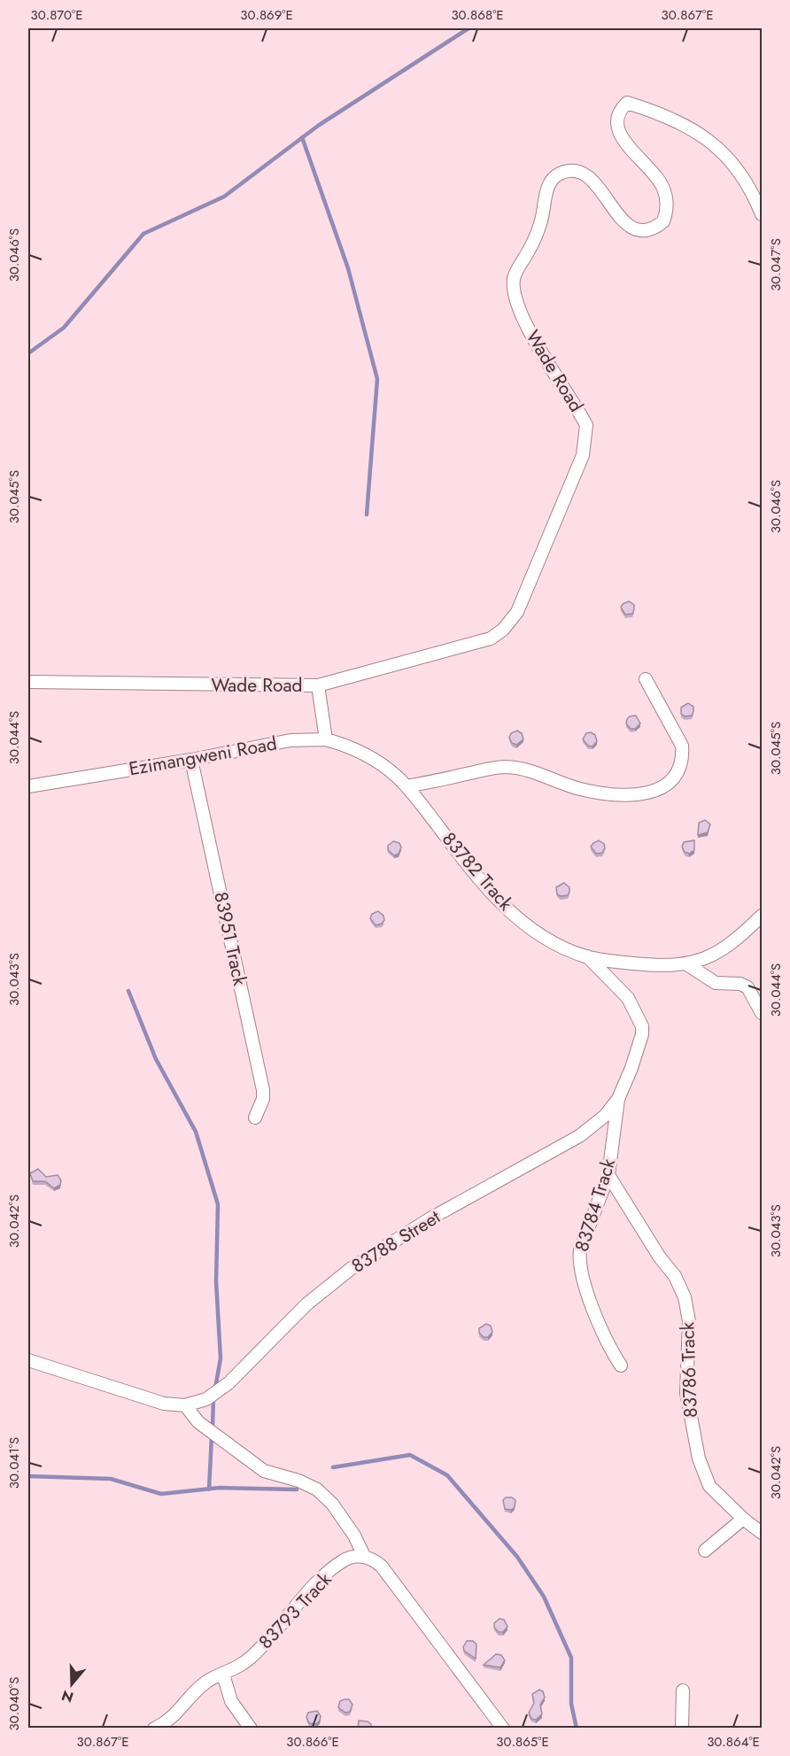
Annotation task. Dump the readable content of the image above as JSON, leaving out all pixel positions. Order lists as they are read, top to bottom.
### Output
{
  "streets": {
    "street": [
      "Wade Road",
      "Ezimangweni Road",
      "83782 Track",
      "83951 Track",
      "83784 Track",
      "83788 Street",
      "83786 Track",
      "83793 Track"
    ]
  },
  "crossings": [
    ["Ezimangweni Road", "83782 Track"],
    ["Ezimangweni Road", "83951 Track"],
    ["83782 Track", "83788 Street"],
    ["83784 Track", "83788 Street"],
    ["83784 Track", "83786 Track"]
  ],
  "north": "bottom",
  "coordinates": [
    "30.870°E",
    "30.869°E",
    "30.868°E",
    "30.867°E",
    "30.046°S",
    "30.047°S",
    "30.045°S",
    "30.044°S",
    "30.043°S",
    "30.042°S",
    "30.041°S",
    "30.040°S",
    "30.866°E",
    "30.865°E",
    "30.864°E"
  ]
}
